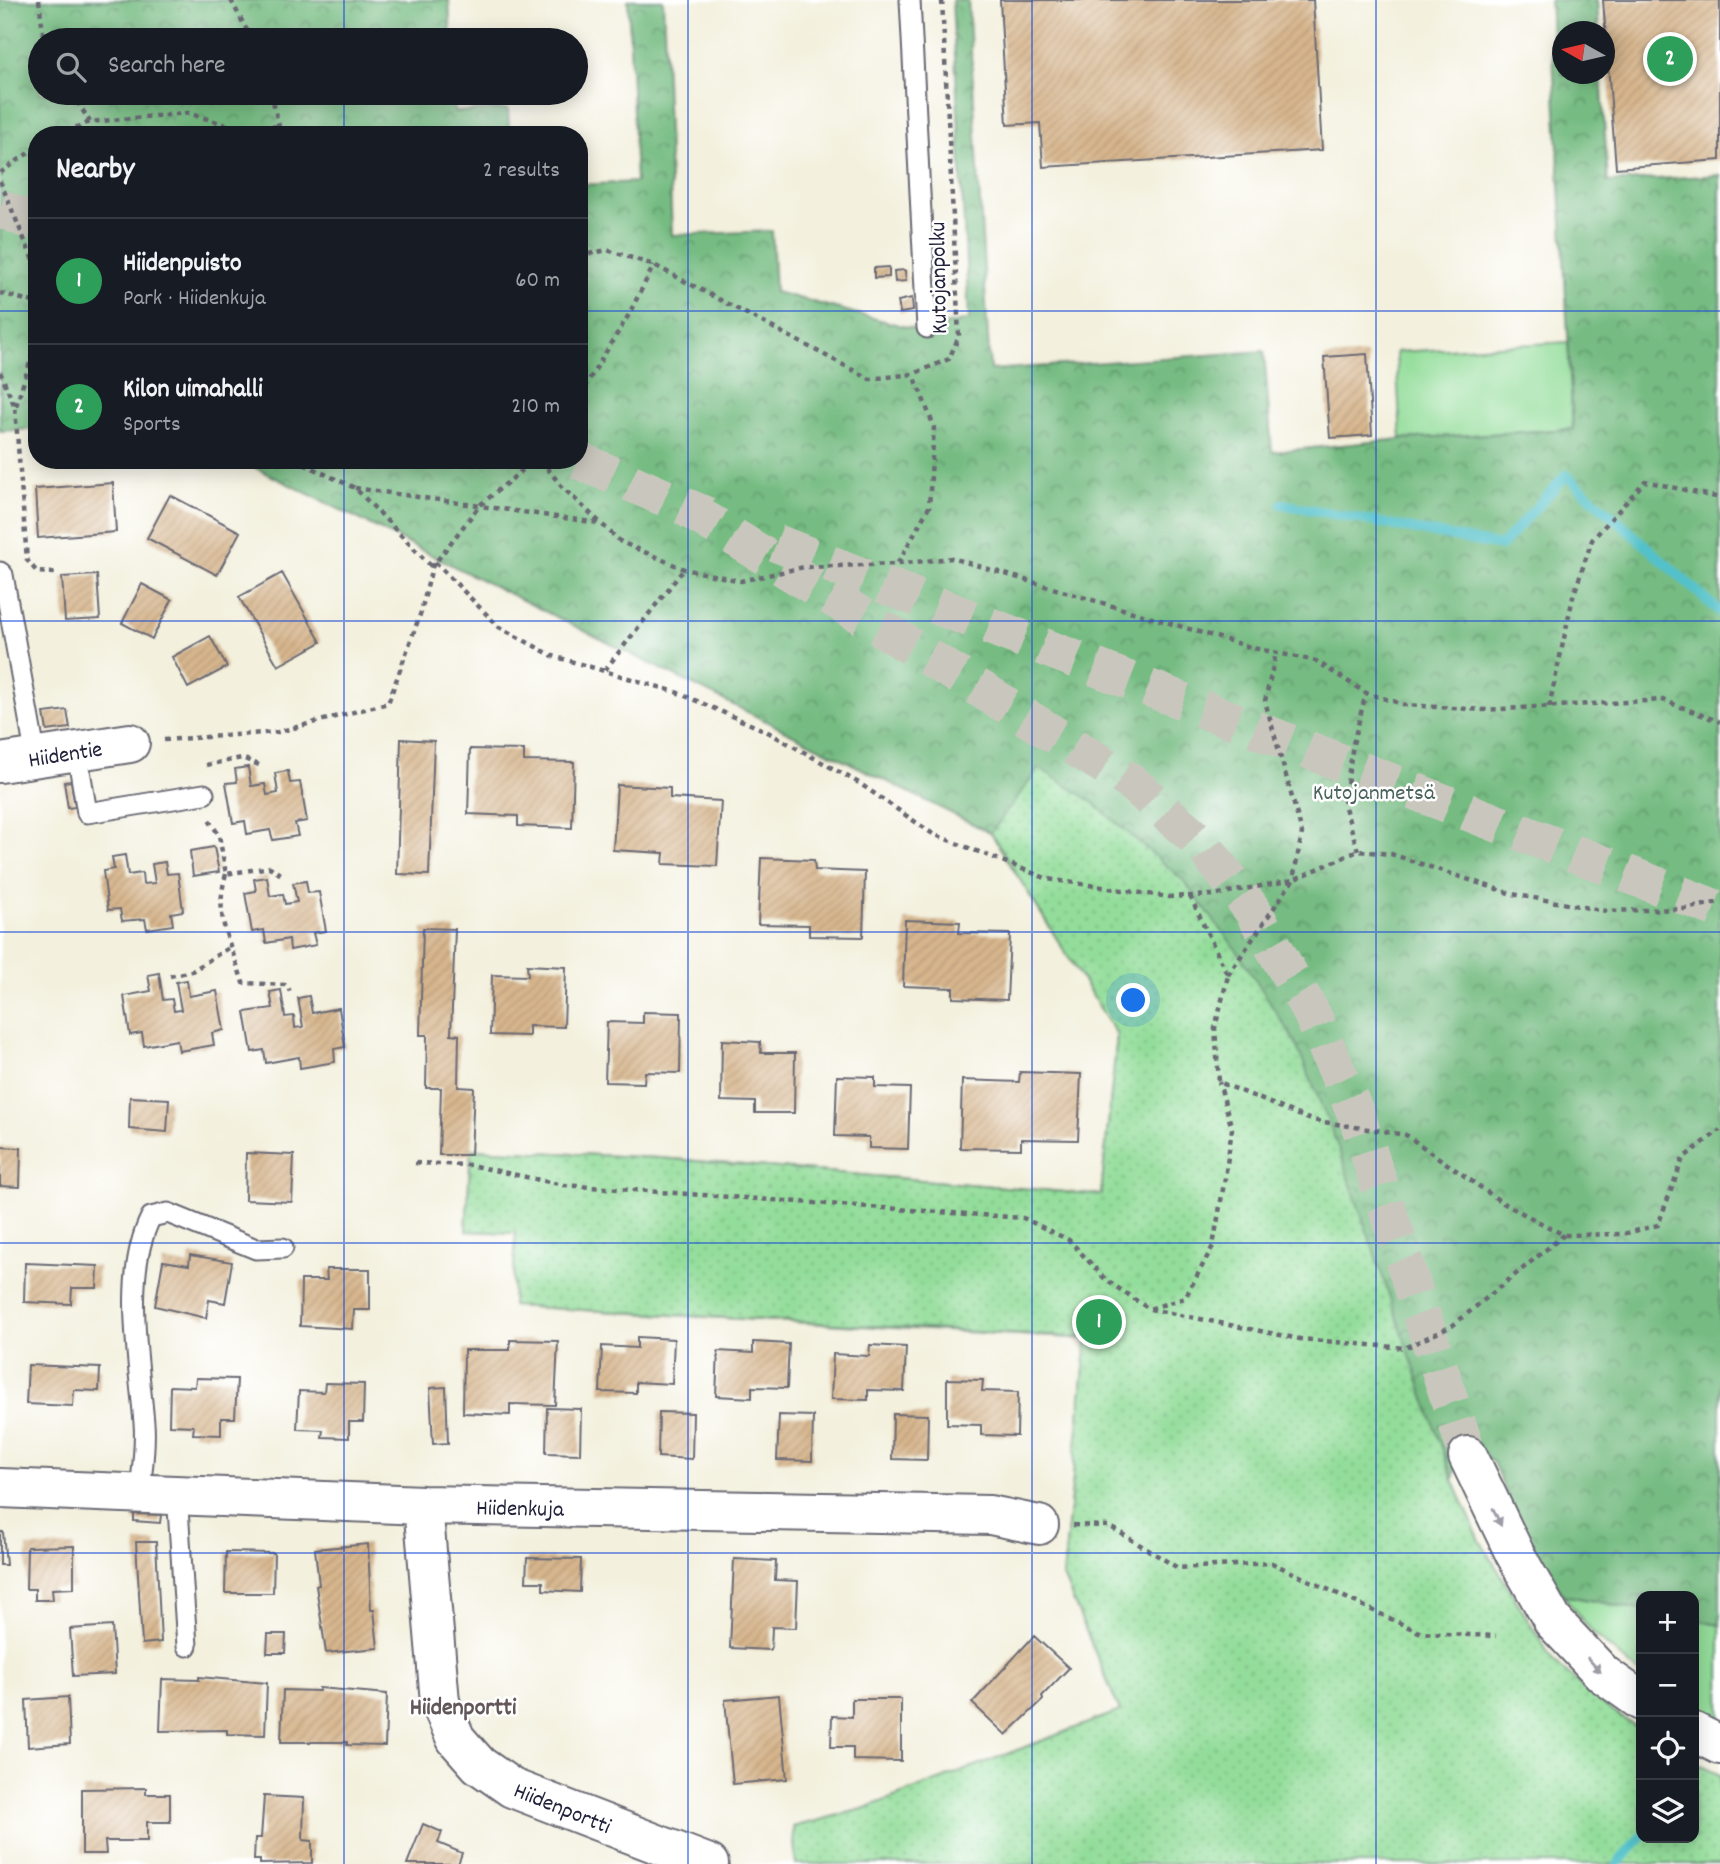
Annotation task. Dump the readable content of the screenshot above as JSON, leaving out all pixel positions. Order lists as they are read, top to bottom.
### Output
{
  "streets": {
    "main road": ["Hiidentie", "Hiidenkuja", "Hiidenportti"],
    "path": ["Kutojanpolku"]
  },
  "crossings": [
    ["Hiidenkuja", "Hiidenportti"]
  ],
  "districts": ["Hiidenportti"],
  "parks": ["Kutojanmetsä"],
  "north": "left",
  "page": {
    "search": "Search here",
    "pins": ["2", "1"],
    "heading": ["Nearby", "2 results"],
    "list": [
      {
        "mark": "1",
        "name": "Hiidenpuisto",
        "note": "Park · Hiidenkuja",
        "value": "60 m"
      },
      {
        "mark": "2",
        "name": "Kilon uimahalli",
        "note": "Sports",
        "value": "210 m"
      }
    ],
    "map_buttons": ["+", "−"]
  }
}
